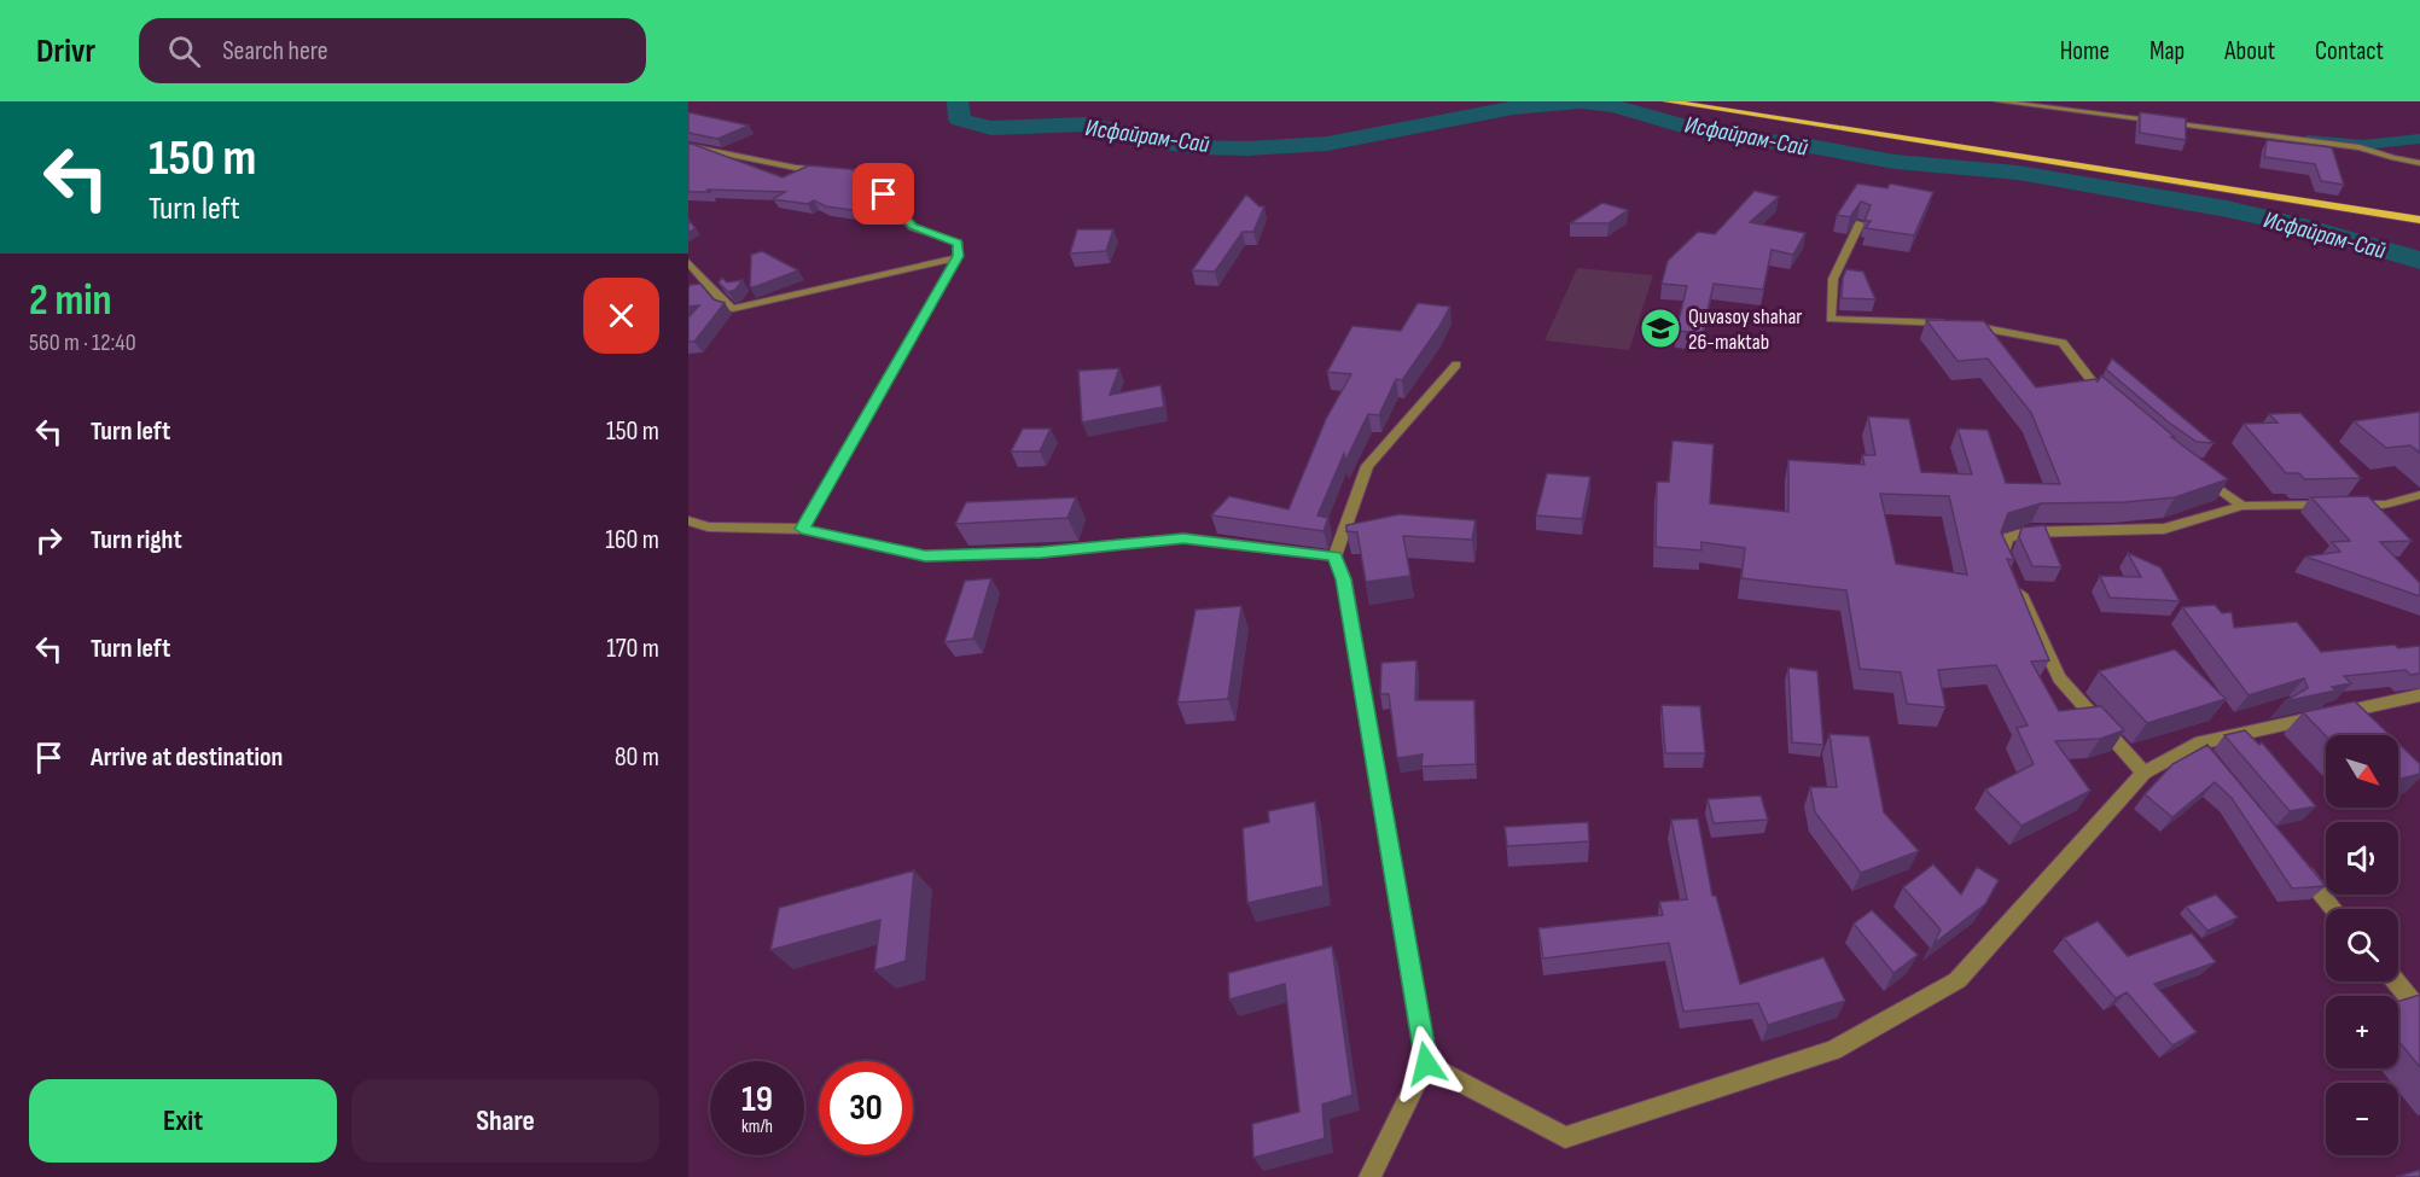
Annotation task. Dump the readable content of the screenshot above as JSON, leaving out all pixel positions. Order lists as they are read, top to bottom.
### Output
{
  "water": ["Исфайрам-Сай"],
  "places": {
    "school or university": ["Quvasoy shahar 26-maktab"]
  },
  "north": "bottom right",
  "page": {
    "header": "Drivr",
    "search": "Search here",
    "nav": [
      "Home",
      "Map",
      "About",
      "Contact"
    ],
    "turn": ["150 m", "Turn left"],
    "heading": ["2 min", "560 m · 12:40"],
    "list": [
      {
        "name": "Turn left",
        "value": "150 m"
      },
      {
        "name": "Turn right",
        "value": "160 m"
      },
      {
        "name": "Turn left",
        "value": "170 m"
      },
      {
        "name": "Arrive at destination",
        "value": "80 m"
      }
    ],
    "map_buttons": ["+", "−"],
    "speed": "19 km/h",
    "limit": "30",
    "buttons": ["Exit", "Share"]
  }
}
